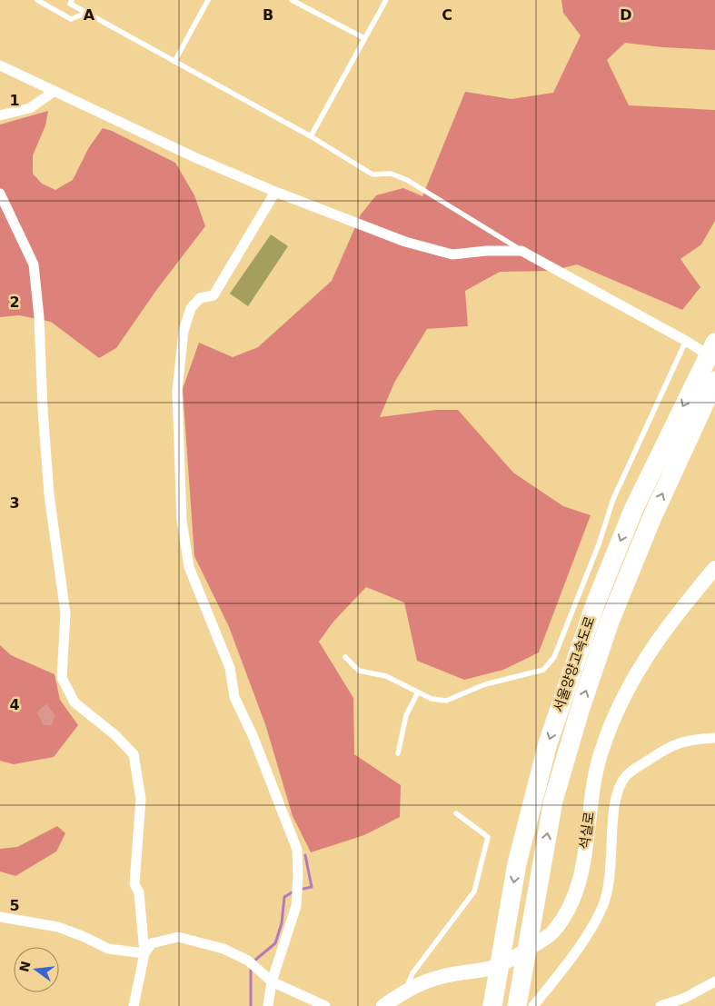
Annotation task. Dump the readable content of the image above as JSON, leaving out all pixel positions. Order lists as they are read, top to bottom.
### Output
{
  "streets": {
    "highway": ["서울양양고속도로"],
    "main road": ["석실로"]
  },
  "north": "left",
  "grid": {
    "columns": [
      "A",
      "B",
      "C",
      "D"
    ],
    "rows": [
      "1",
      "2",
      "3",
      "4",
      "5"
    ]
  }
}
